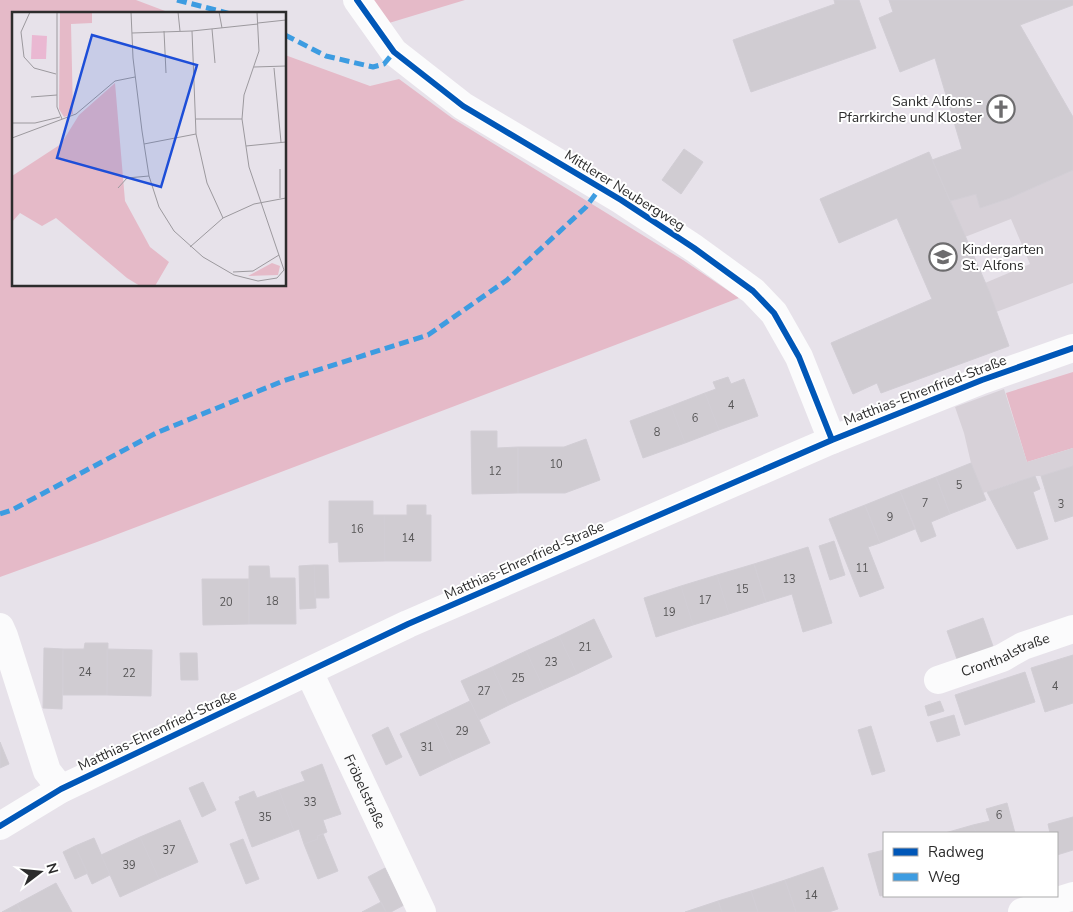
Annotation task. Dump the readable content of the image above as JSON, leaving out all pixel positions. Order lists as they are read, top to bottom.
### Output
{
  "streets": {
    "street": [
      "Mittlerer Neubergweg",
      "Matthias-Ehrenfried-Straße",
      "Cronthalstraße",
      "Fröbelstraße"
    ]
  },
  "crossings": [
    ["Mittlerer Neubergweg", "Matthias-Ehrenfried-Straße"],
    ["Matthias-Ehrenfried-Straße", "Fröbelstraße"]
  ],
  "places": {
    "church": ["Sankt Alfons - Pfarrkirche und Kloster"],
    "school or university": ["Kindergarten St. Alfons"]
  },
  "house_numbers": [
    "4",
    "6",
    "8",
    "10",
    "12",
    "5",
    "7",
    "3",
    "9",
    "16",
    "14",
    "11",
    "13",
    "15",
    "17",
    "18",
    "20",
    "19",
    "21",
    "23",
    "24",
    "22",
    "25",
    "4",
    "27",
    "29",
    "31",
    "33",
    "6",
    "35",
    "37",
    "39",
    "14"
  ],
  "legend": ["Radweg", "Weg"],
  "north": "right"
}
